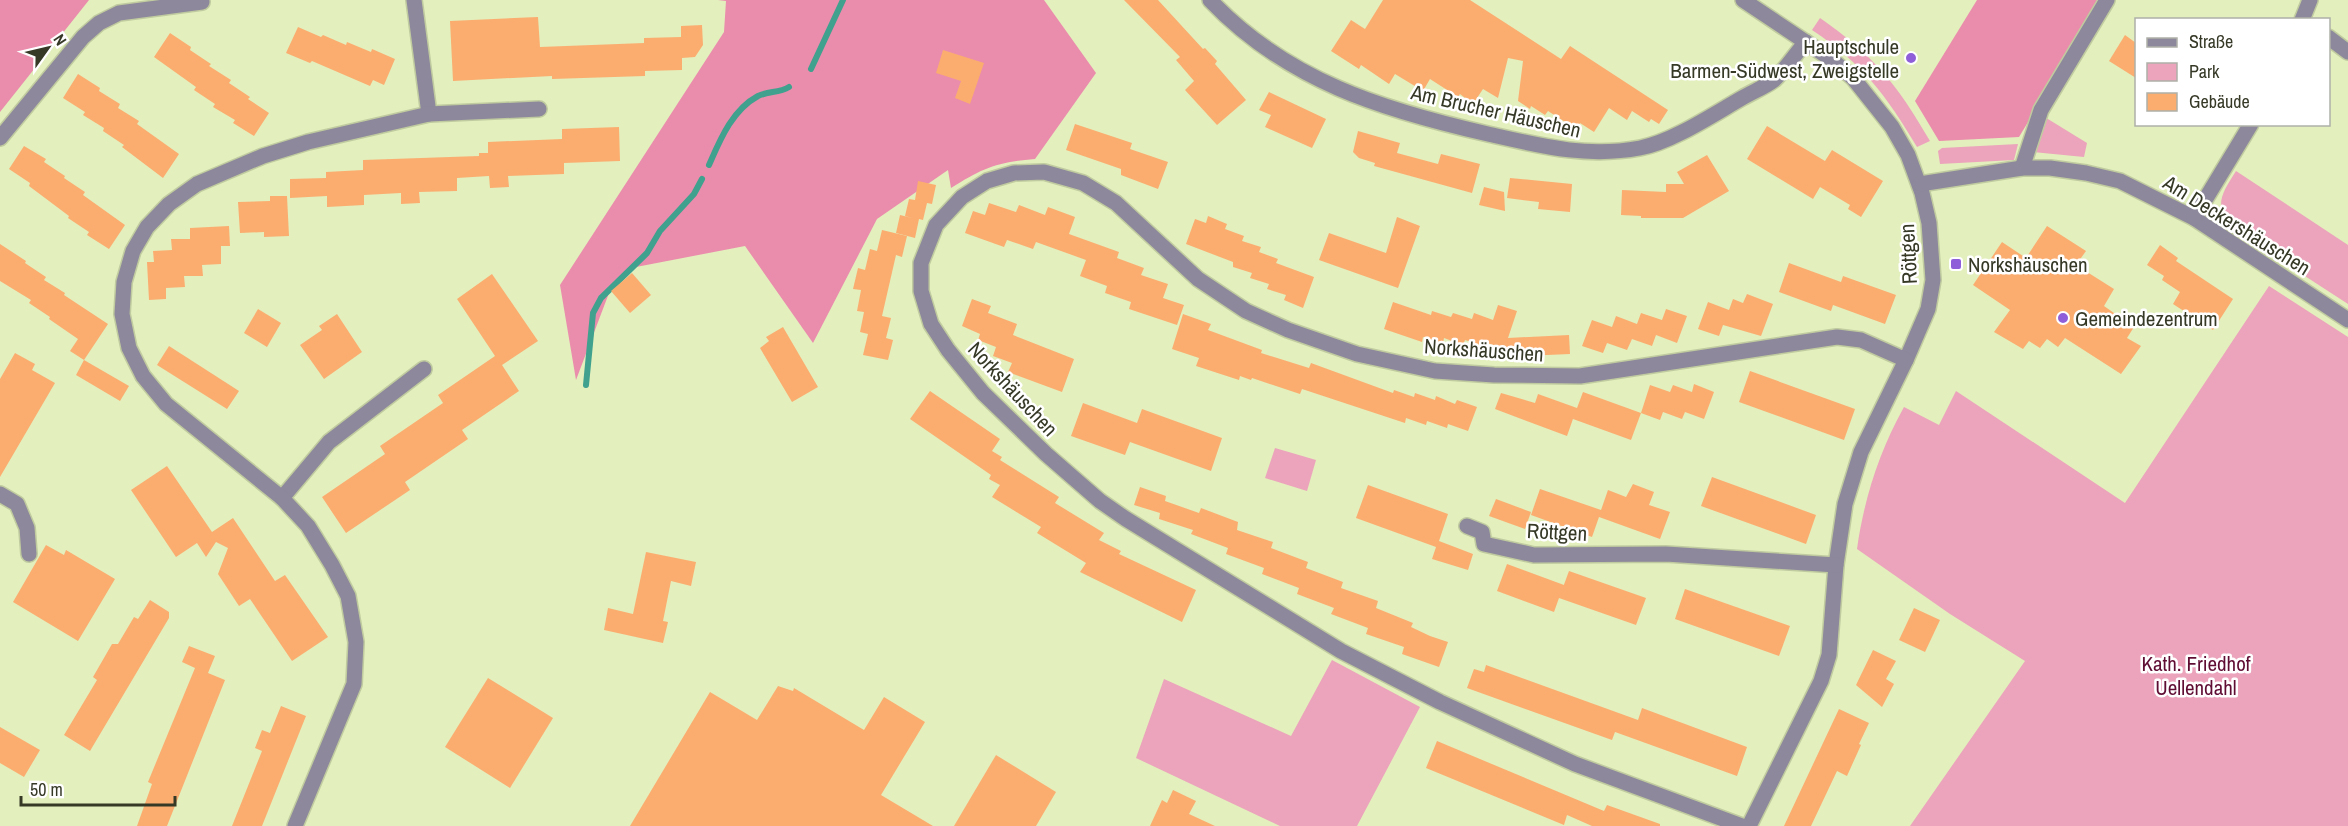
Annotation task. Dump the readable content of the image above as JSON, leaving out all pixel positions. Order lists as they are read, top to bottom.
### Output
{
  "streets": {
    "street": [
      "Am Brucher Häuschen",
      "Am Deckershäuschen",
      "Röttgen",
      "Norkshäuschen"
    ]
  },
  "crossings": [
    ["Am Brucher Häuschen", "Röttgen"],
    ["Am Deckershäuschen", "Röttgen"],
    ["Röttgen", "Norkshäuschen"]
  ],
  "parks": ["Kath. Friedhof Uellendahl"],
  "places": {
    "other": ["Hauptschule Barmen-Südwest, Zweigstelle", "Gemeindezentrum"],
    "transit": ["Norkshäuschen"]
  },
  "legend": ["Straße", "Park", "Gebäude"],
  "scale_bar": "50 m",
  "north": "top right"
}
